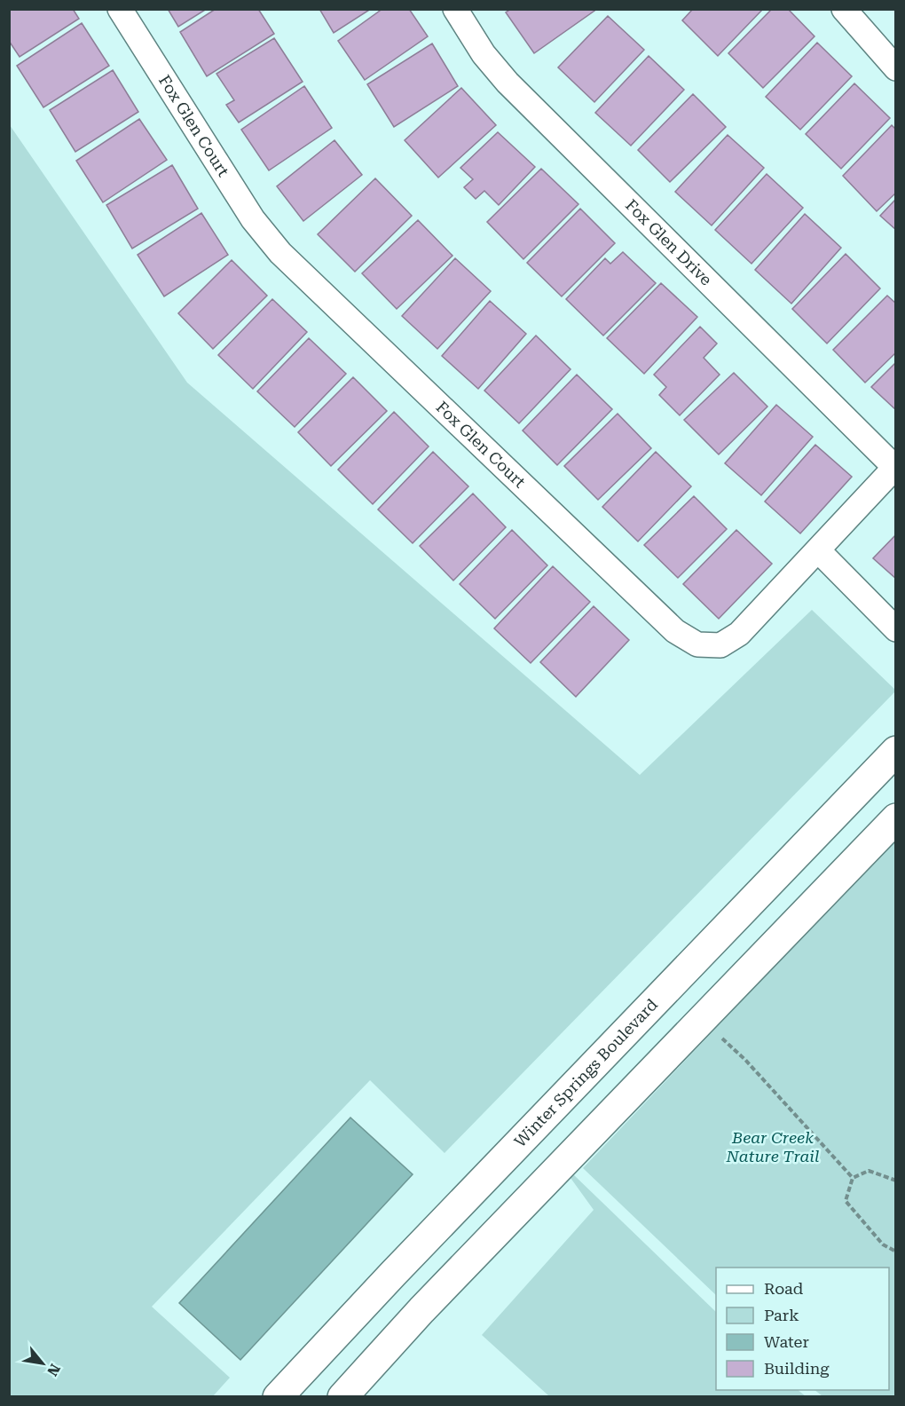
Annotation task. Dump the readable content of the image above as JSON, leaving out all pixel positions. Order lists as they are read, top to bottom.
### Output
{
  "streets": {
    "street": ["Fox Glen Court", "Fox Glen Drive", "Winter Springs Boulevard"]
  },
  "crossings": [
    ["Fox Glen Court", "Fox Glen Drive"]
  ],
  "parks": ["Bear Creek Nature Trail"],
  "legend": [
    "Road",
    "Park",
    "Water",
    "Building"
  ],
  "north": "bottom right"
}
